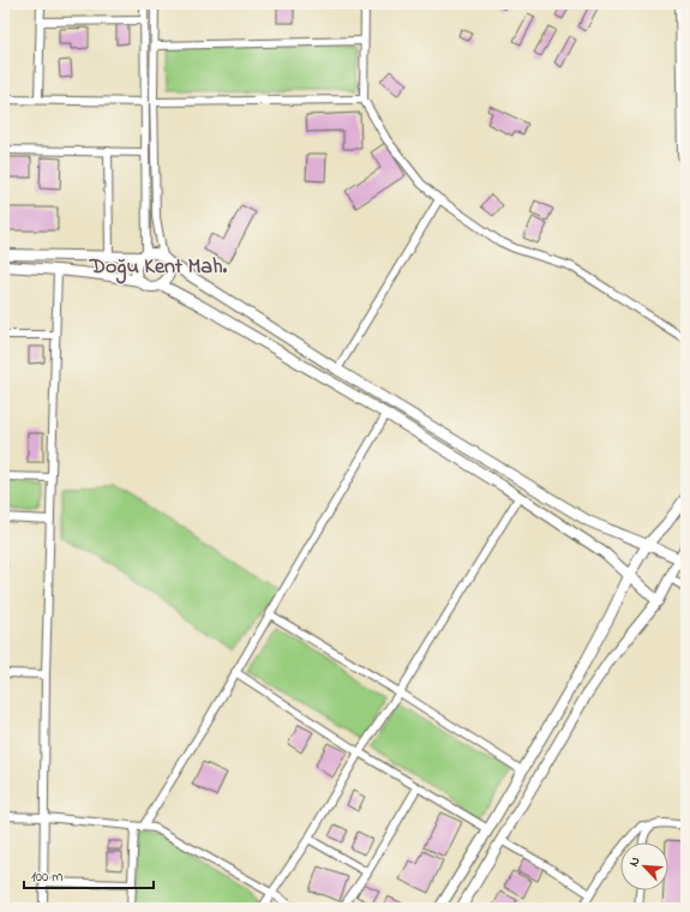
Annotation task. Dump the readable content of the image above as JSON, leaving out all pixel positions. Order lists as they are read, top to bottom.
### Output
{
  "districts": ["Doğu Kent Mah."],
  "scale_bar": "100 m",
  "north": "top left"
}
